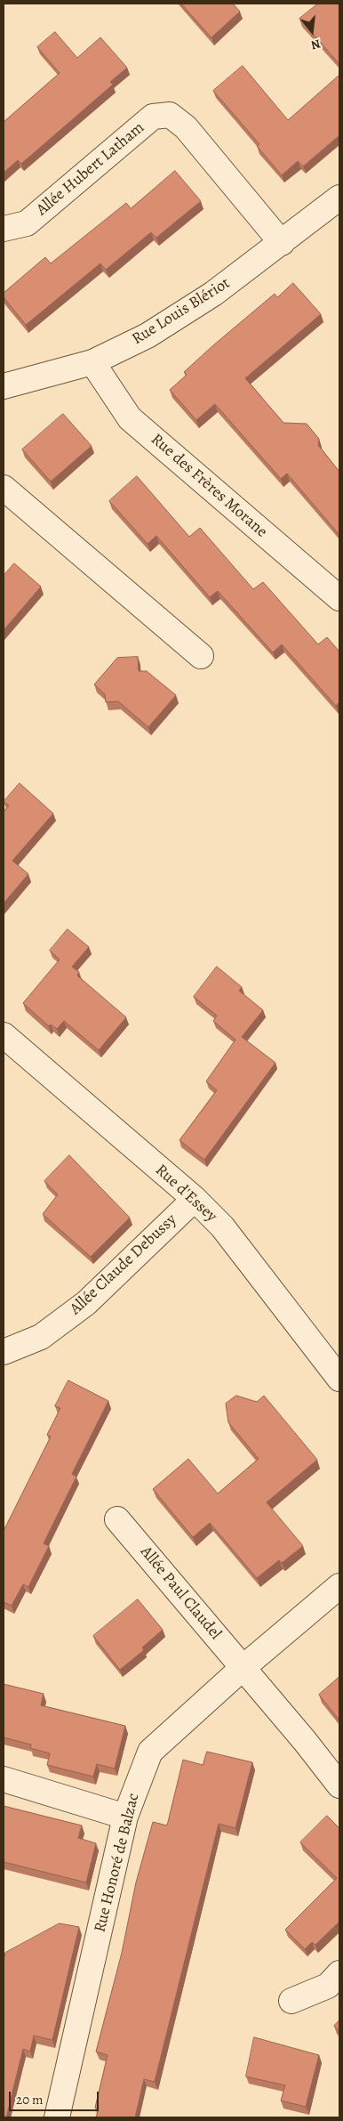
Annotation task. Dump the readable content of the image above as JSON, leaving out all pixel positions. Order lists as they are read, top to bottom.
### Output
{
  "streets": {
    "street": [
      "Allée Hubert Latham",
      "Rue Louis Blériot",
      "Rue des Frères Morane",
      "Rue d'Essey",
      "Allée Claude Debussy",
      "Allée Paul Claudel",
      "Rue Honoré de Balzac"
    ]
  },
  "crossings": [
    ["Allée Hubert Latham", "Rue Louis Blériot"],
    ["Rue Louis Blériot", "Rue des Frères Morane"],
    ["Rue d'Essey", "Allée Claude Debussy"],
    ["Allée Paul Claudel", "Rue Honoré de Balzac"]
  ],
  "scale_bar": "20 m",
  "north": "bottom"
}
